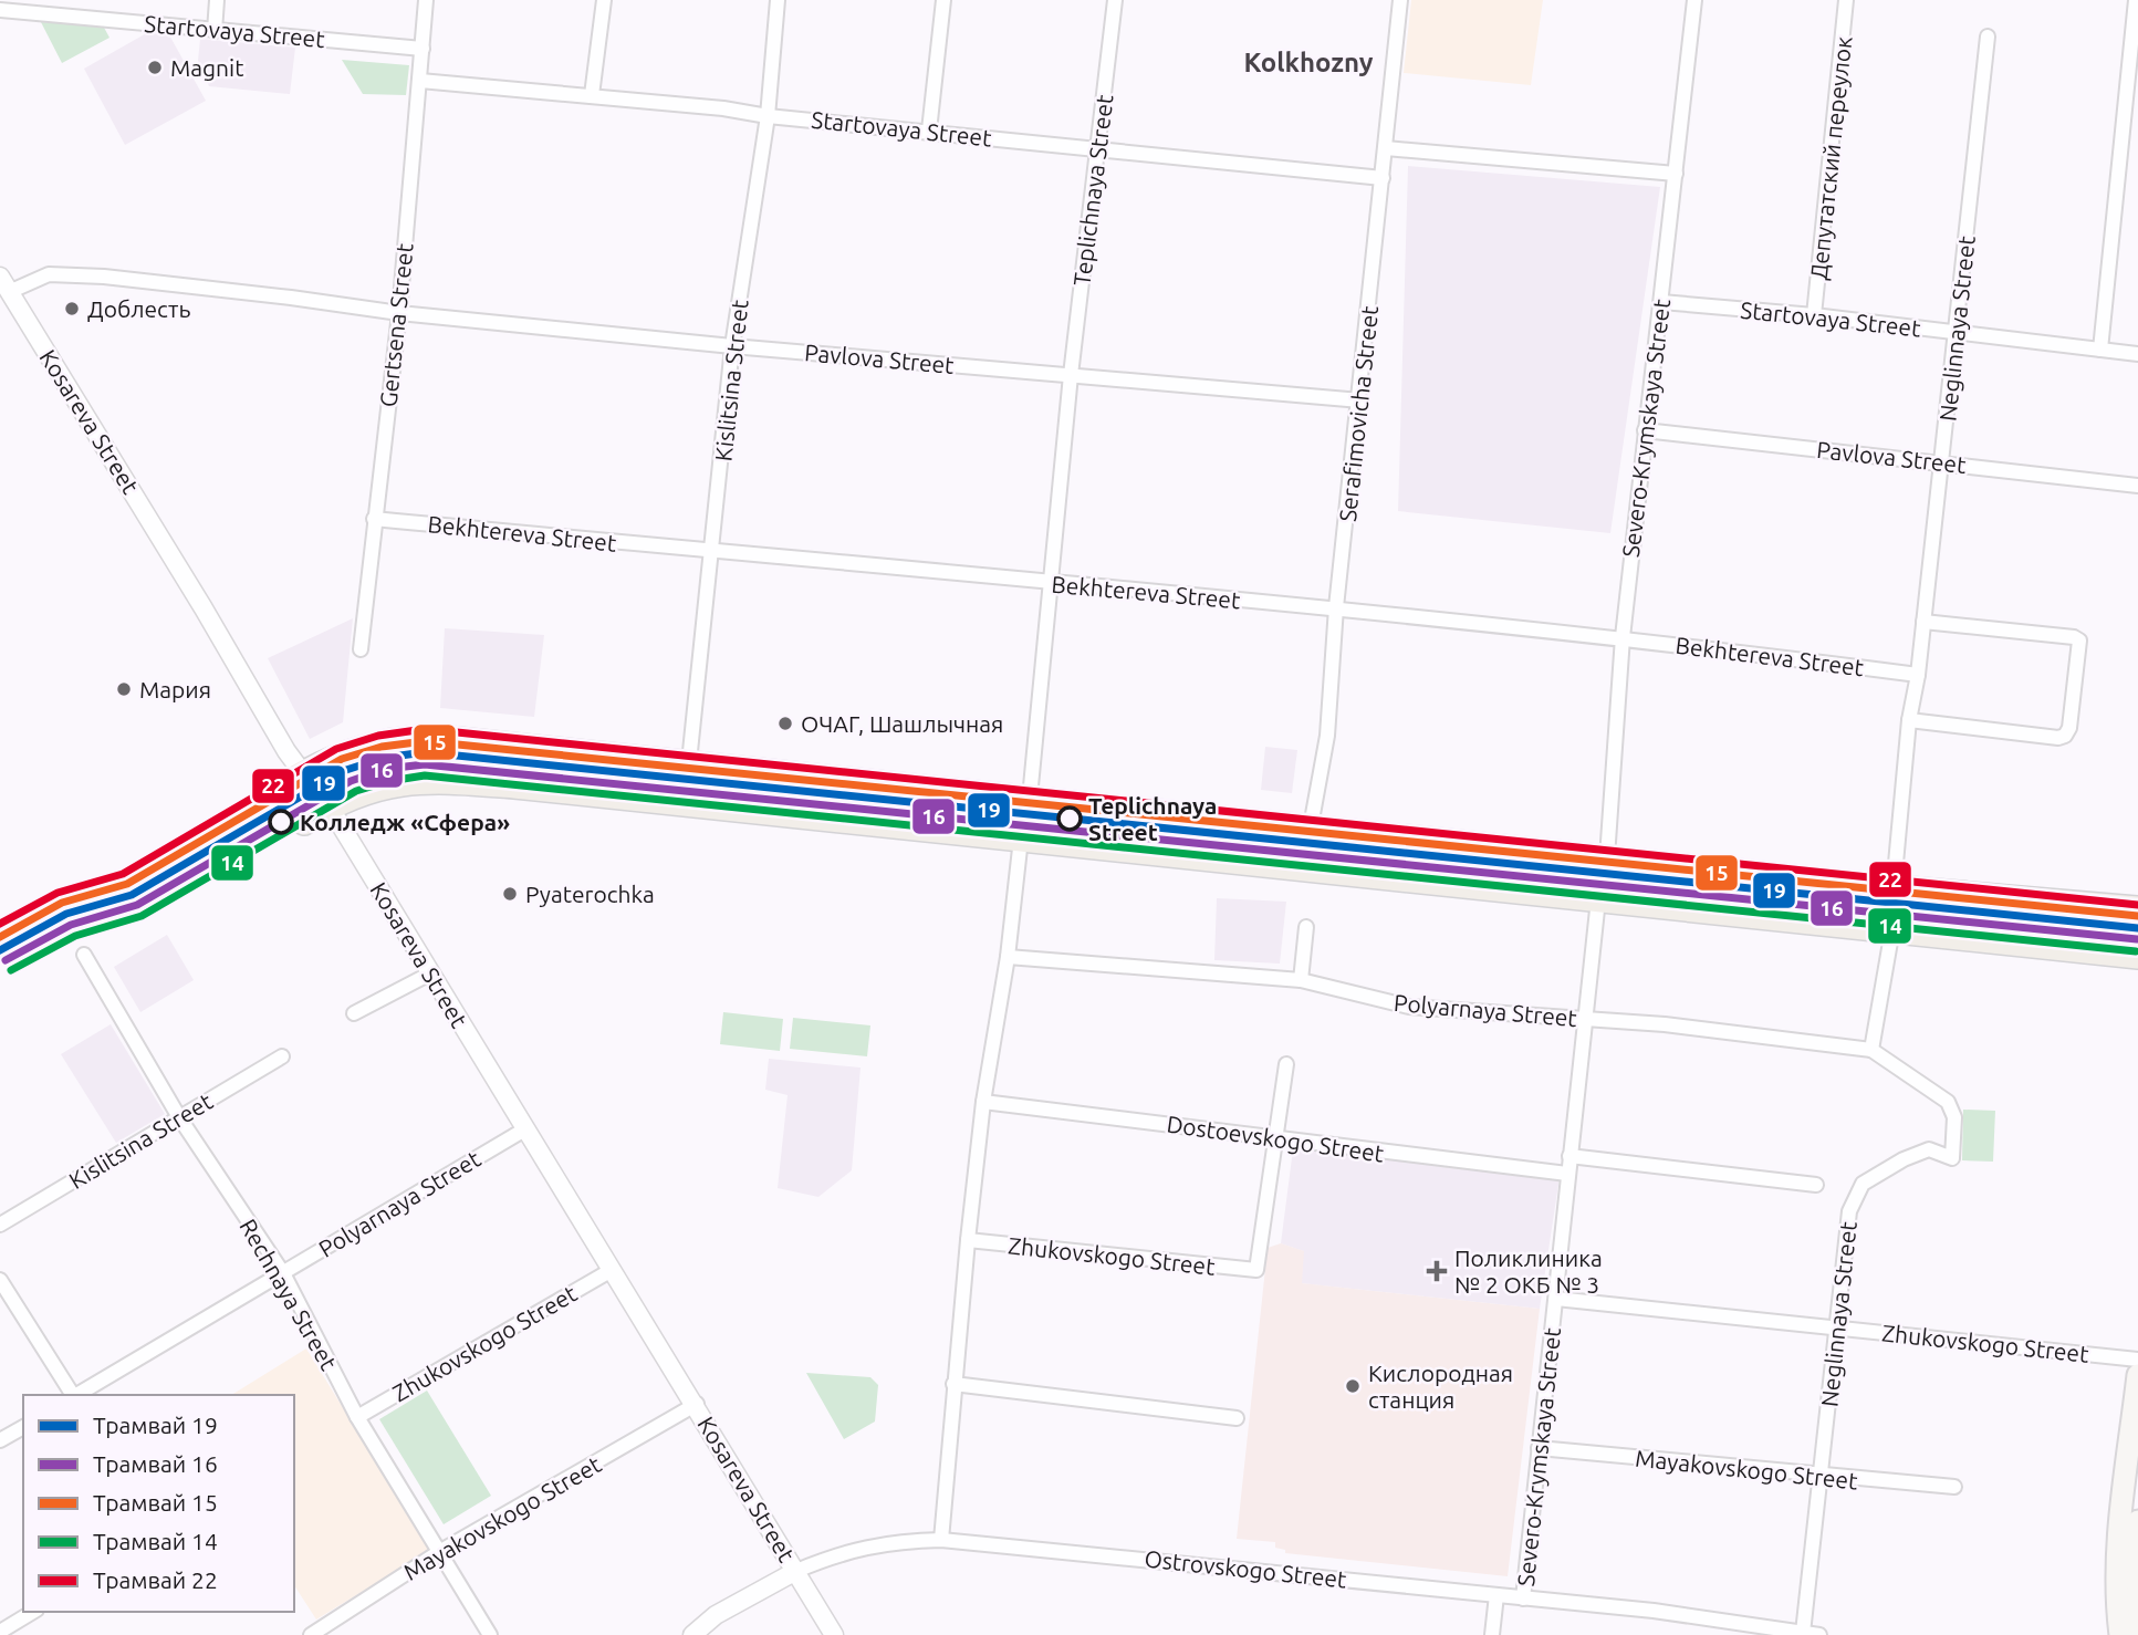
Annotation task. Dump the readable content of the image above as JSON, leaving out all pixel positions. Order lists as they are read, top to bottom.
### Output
{
  "streets": {
    "street": [
      "Startovaya Street",
      "Депутатский переулок",
      "Teplichnaya Street",
      "Gertsena Street",
      "Neglinnaya Street",
      "Pavlova Street",
      "Kislitsina Street",
      "Serafimovicha Street",
      "Kosareva Street",
      "Severo-Krymskaya Street",
      "Bekhtereva Street",
      "Polyarnaya Street",
      "Dostoevskogo Street",
      "Zhukovskogo Street",
      "Rechnaya Street",
      "Mayakovskogo Street",
      "Ostrovskogo Street"
    ]
  },
  "crossings": [
    ["Startovaya Street", "Депутатский переулок"],
    ["Startovaya Street", "Teplichnaya Street"],
    ["Startovaya Street", "Gertsena Street"],
    ["Startovaya Street", "Neglinnaya Street"],
    ["Startovaya Street", "Kislitsina Street"],
    ["Startovaya Street", "Serafimovicha Street"],
    ["Startovaya Street", "Severo-Krymskaya Street"],
    ["Teplichnaya Street", "Pavlova Street"],
    ["Teplichnaya Street", "Bekhtereva Street"],
    ["Gertsena Street", "Pavlova Street"],
    ["Gertsena Street", "Bekhtereva Street"],
    ["Neglinnaya Street", "Pavlova Street"],
    ["Neglinnaya Street", "Bekhtereva Street"],
    ["Neglinnaya Street", "Polyarnaya Street"],
    ["Neglinnaya Street", "Zhukovskogo Street"],
    ["Neglinnaya Street", "Mayakovskogo Street"],
    ["Neglinnaya Street", "Ostrovskogo Street"],
    ["Pavlova Street", "Kislitsina Street"],
    ["Pavlova Street", "Serafimovicha Street"],
    ["Pavlova Street", "Kosareva Street"],
    ["Pavlova Street", "Severo-Krymskaya Street"],
    ["Kislitsina Street", "Bekhtereva Street"],
    ["Kislitsina Street", "Rechnaya Street"],
    ["Serafimovicha Street", "Bekhtereva Street"],
    ["Kosareva Street", "Polyarnaya Street"],
    ["Kosareva Street", "Zhukovskogo Street"],
    ["Kosareva Street", "Mayakovskogo Street"],
    ["Kosareva Street", "Ostrovskogo Street"],
    ["Severo-Krymskaya Street", "Bekhtereva Street"],
    ["Severo-Krymskaya Street", "Polyarnaya Street"],
    ["Severo-Krymskaya Street", "Dostoevskogo Street"],
    ["Severo-Krymskaya Street", "Zhukovskogo Street"],
    ["Severo-Krymskaya Street", "Mayakovskogo Street"],
    ["Severo-Krymskaya Street", "Ostrovskogo Street"],
    ["Polyarnaya Street", "Rechnaya Street"],
    ["Dostoevskogo Street", "Zhukovskogo Street"],
    ["Zhukovskogo Street", "Rechnaya Street"],
    ["Rechnaya Street", "Mayakovskogo Street"]
  ],
  "districts": ["Kolkhozny"],
  "places": {
    "other": [
      "Magnit",
      "Доблесть",
      "Мария",
      "ОЧАГ, Шашлычная",
      "Teplichnaya Street",
      "Колледж «Сфера»",
      "Pyaterochka",
      "Кислородная станция"
    ],
    "health": ["Поликлиника № 2 ОКБ № 3"]
  },
  "lines": [
    "tram line 22",
    "tram line 15",
    "tram line 19",
    "tram line 16",
    "tram line 14"
  ],
  "legend": [
    "Трамвай 19",
    "Трамвай 16",
    "Трамвай 15",
    "Трамвай 14",
    "Трамвай 22"
  ]
}
